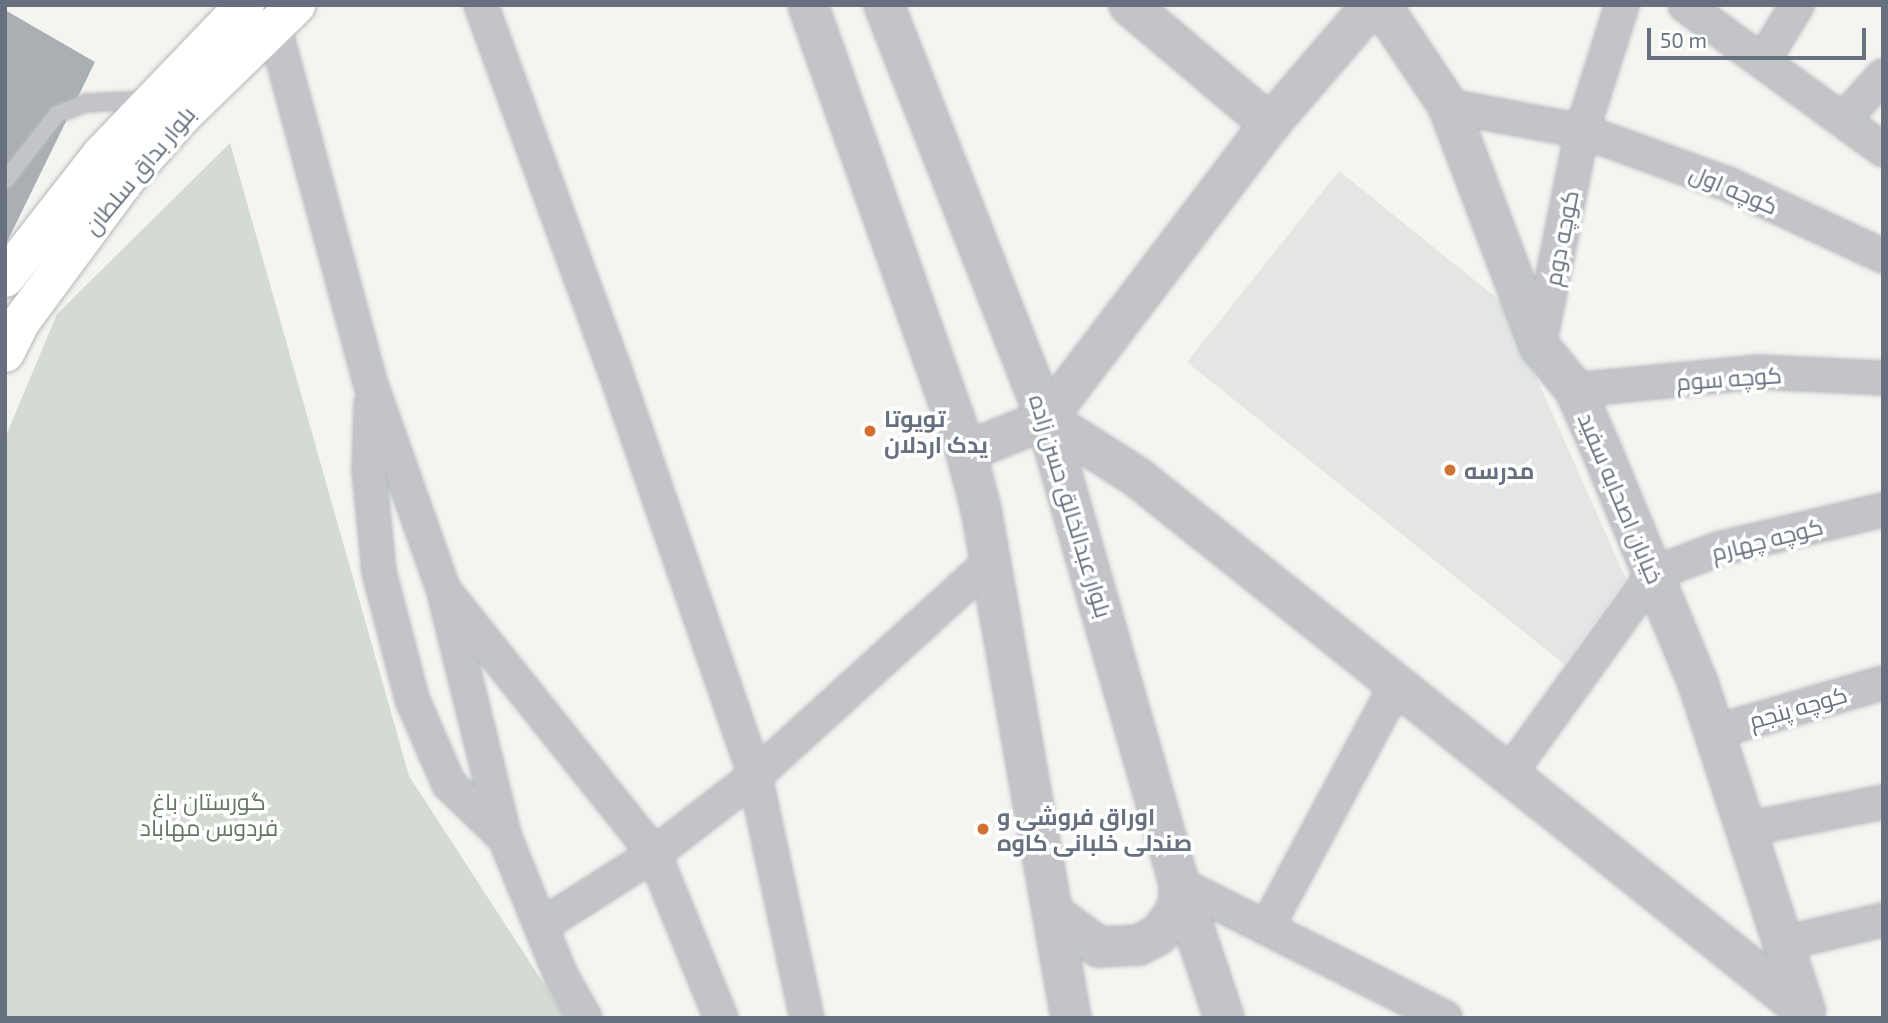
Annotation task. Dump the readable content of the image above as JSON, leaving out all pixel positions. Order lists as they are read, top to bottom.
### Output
{
  "streets": {
    "main road": ["بلوار بداق سلطان"],
    "street": [
      "کوچه اول",
      "کوچه دوم",
      "کوچه سوم",
      "خیابان اصحابه سفید",
      "بلوار عبدالخالق حسن زاده",
      "کوچه چهارم",
      "کوچه پنجم"
    ]
  },
  "crossings": [
    ["کوچه اول", "کوچه دوم"],
    ["کوچه اول", "خیابان اصحابه سفید"],
    ["کوچه دوم", "خیابان اصحابه سفید"],
    ["کوچه سوم", "خیابان اصحابه سفید"],
    ["خیابان اصحابه سفید", "کوچه چهارم"],
    ["خیابان اصحابه سفید", "کوچه پنجم"]
  ],
  "parks": ["گورستان باغ فردوس مهاباد"],
  "places": ["تویوتا یدک اردلان", "مدرسه", "اوراق فروشی و صندلی خلبانی کاوه"],
  "scale_bar": "50 m"
}
